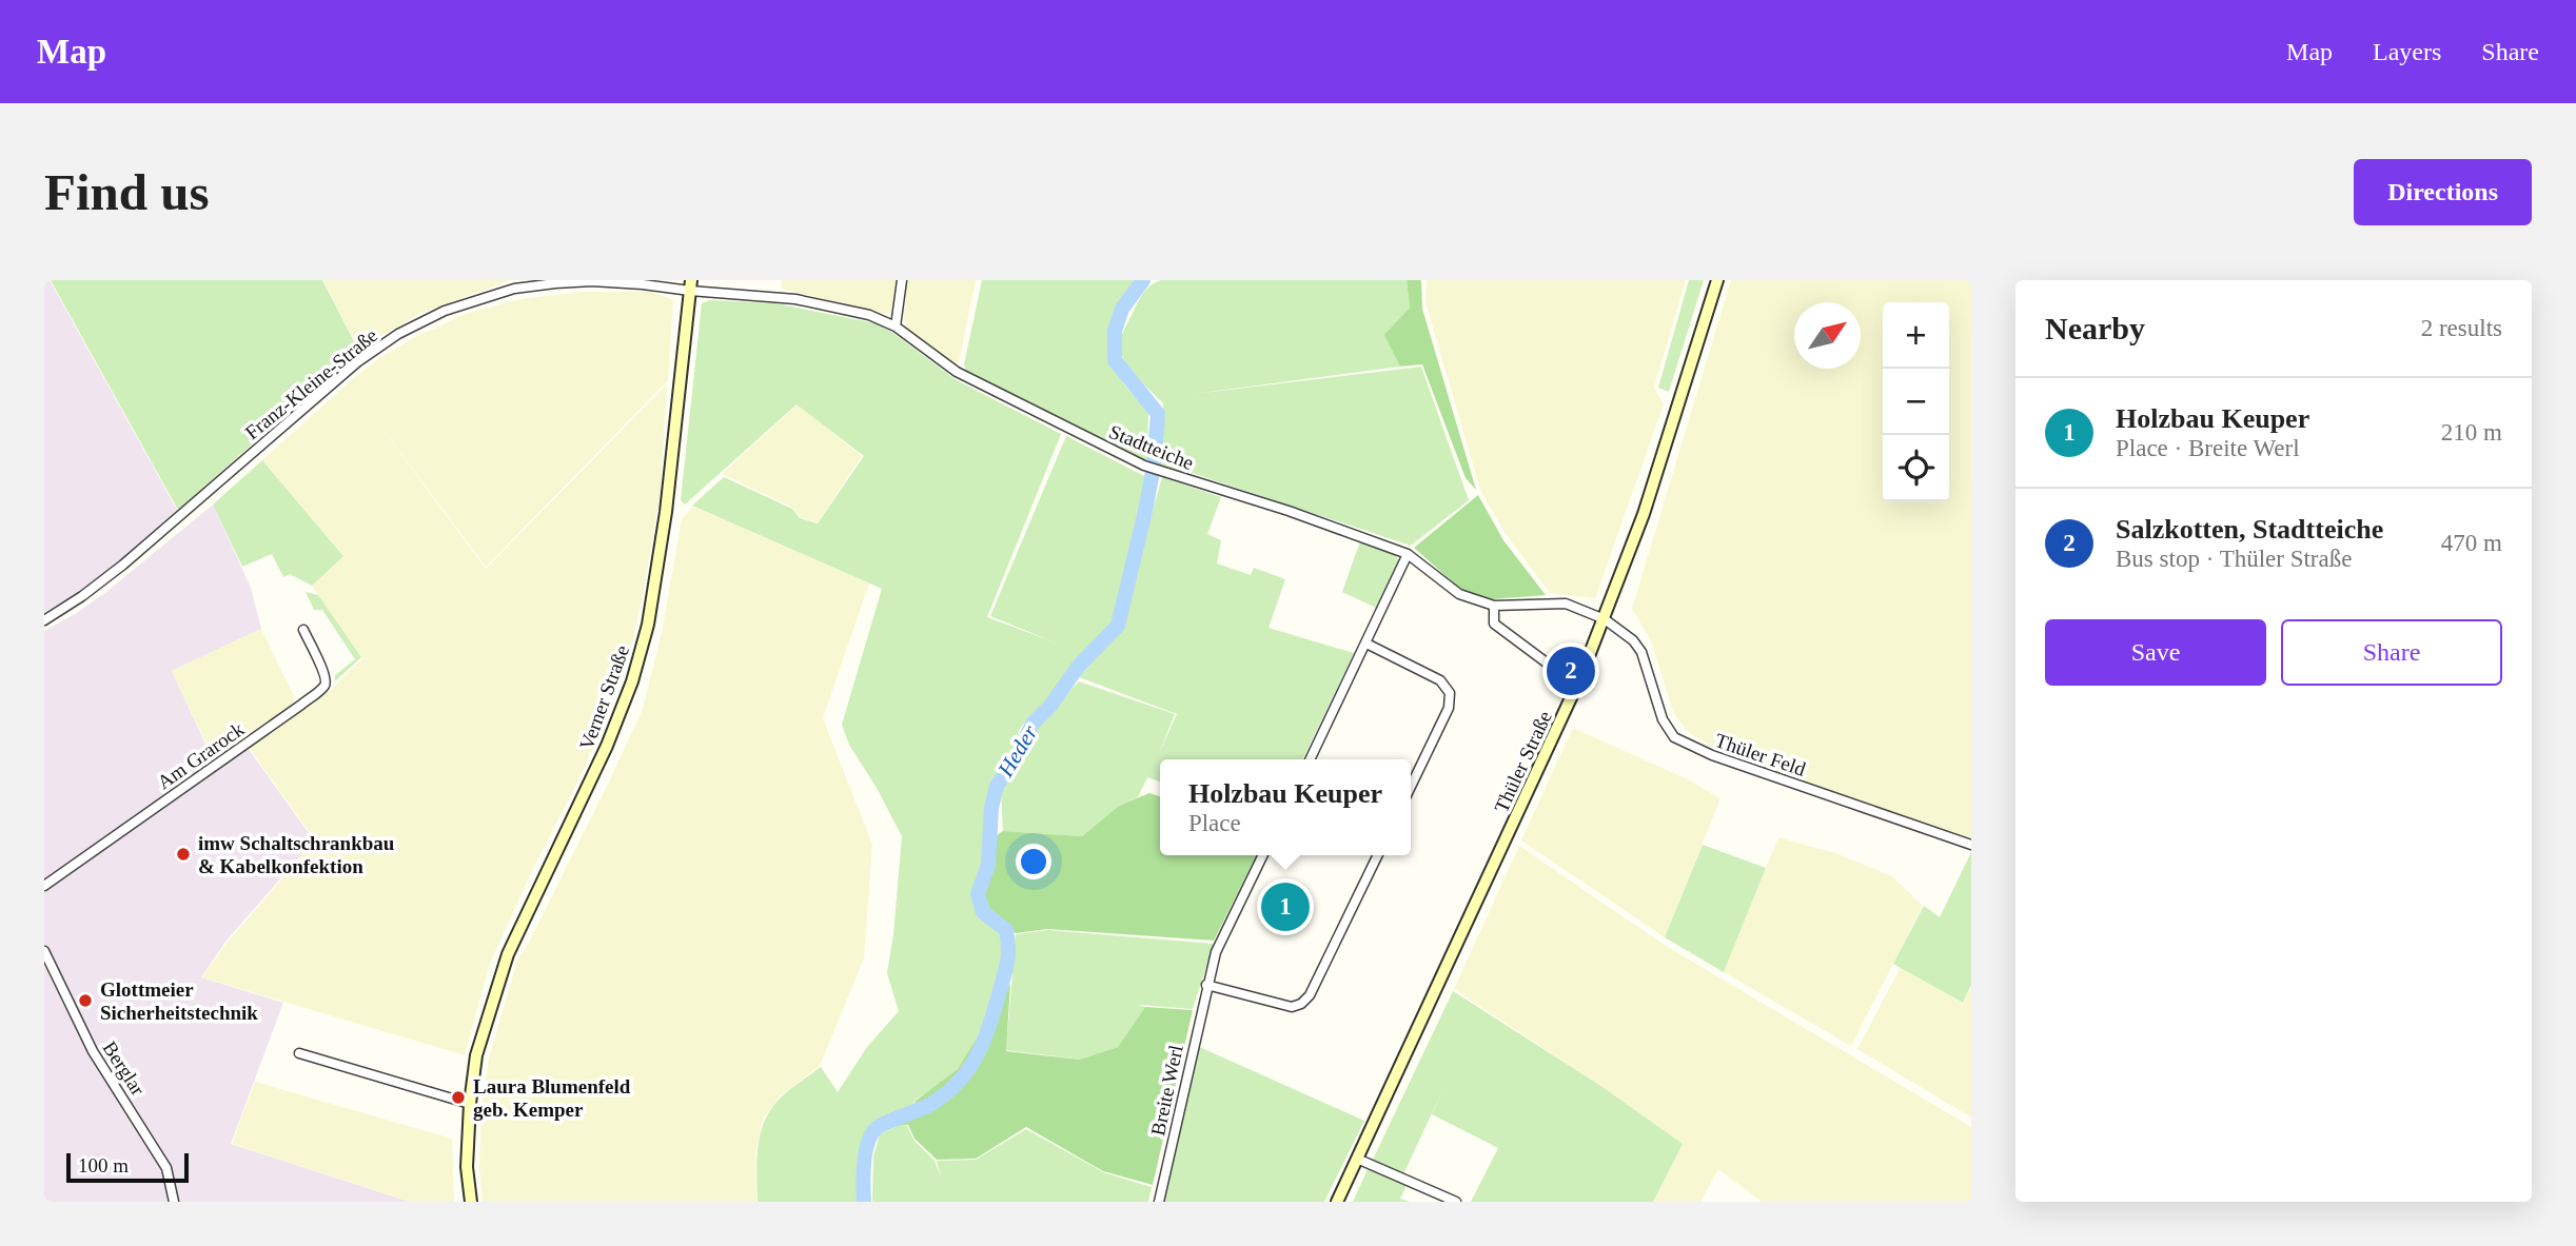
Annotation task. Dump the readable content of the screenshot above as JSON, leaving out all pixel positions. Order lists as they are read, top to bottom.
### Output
{
  "streets": {
    "main road": ["Verner Straße", "Thüler Straße"],
    "street": [
      "Franz-Kleine-Straße",
      "Stadtteiche",
      "Thüler Feld",
      "Am Grarock",
      "Berglar",
      "Breite Werl"
    ]
  },
  "crossings": [
    ["Franz-Kleine-Straße", "Stadtteiche"],
    ["Franz-Kleine-Straße", "Verner Straße"],
    ["Stadtteiche", "Verner Straße"],
    ["Stadtteiche", "Thüler Feld"],
    ["Stadtteiche", "Thüler Straße"],
    ["Thüler Feld", "Thüler Straße"]
  ],
  "water": ["Heder"],
  "places": ["imw Schaltschrankbau & Kabelkonfektion", "Glottmeier Sicherheitstechnik", "Laura Blumenfeld geb. Kemper"],
  "scale_bar": "100 m",
  "north": "top right",
  "page": {
    "header": "Map",
    "nav": ["Map", "Layers", "Share"],
    "buttons": [
      "Directions",
      ["Save", "Share"]
    ],
    "title": "Find us",
    "heading": ["Nearby", "2 results"],
    "map_buttons": ["+", "−"],
    "list": [
      {
        "mark": "1",
        "name": "Holzbau Keuper",
        "note": "Place · Breite Werl",
        "value": "210 m"
      },
      {
        "mark": "2",
        "name": "Salzkotten, Stadtteiche",
        "note": "Bus stop · Thüler Straße",
        "value": "470 m"
      }
    ],
    "pins": ["2", "1"],
    "popup": ["Holzbau Keuper", "Place"],
    "scale": "100 m"
  }
}
